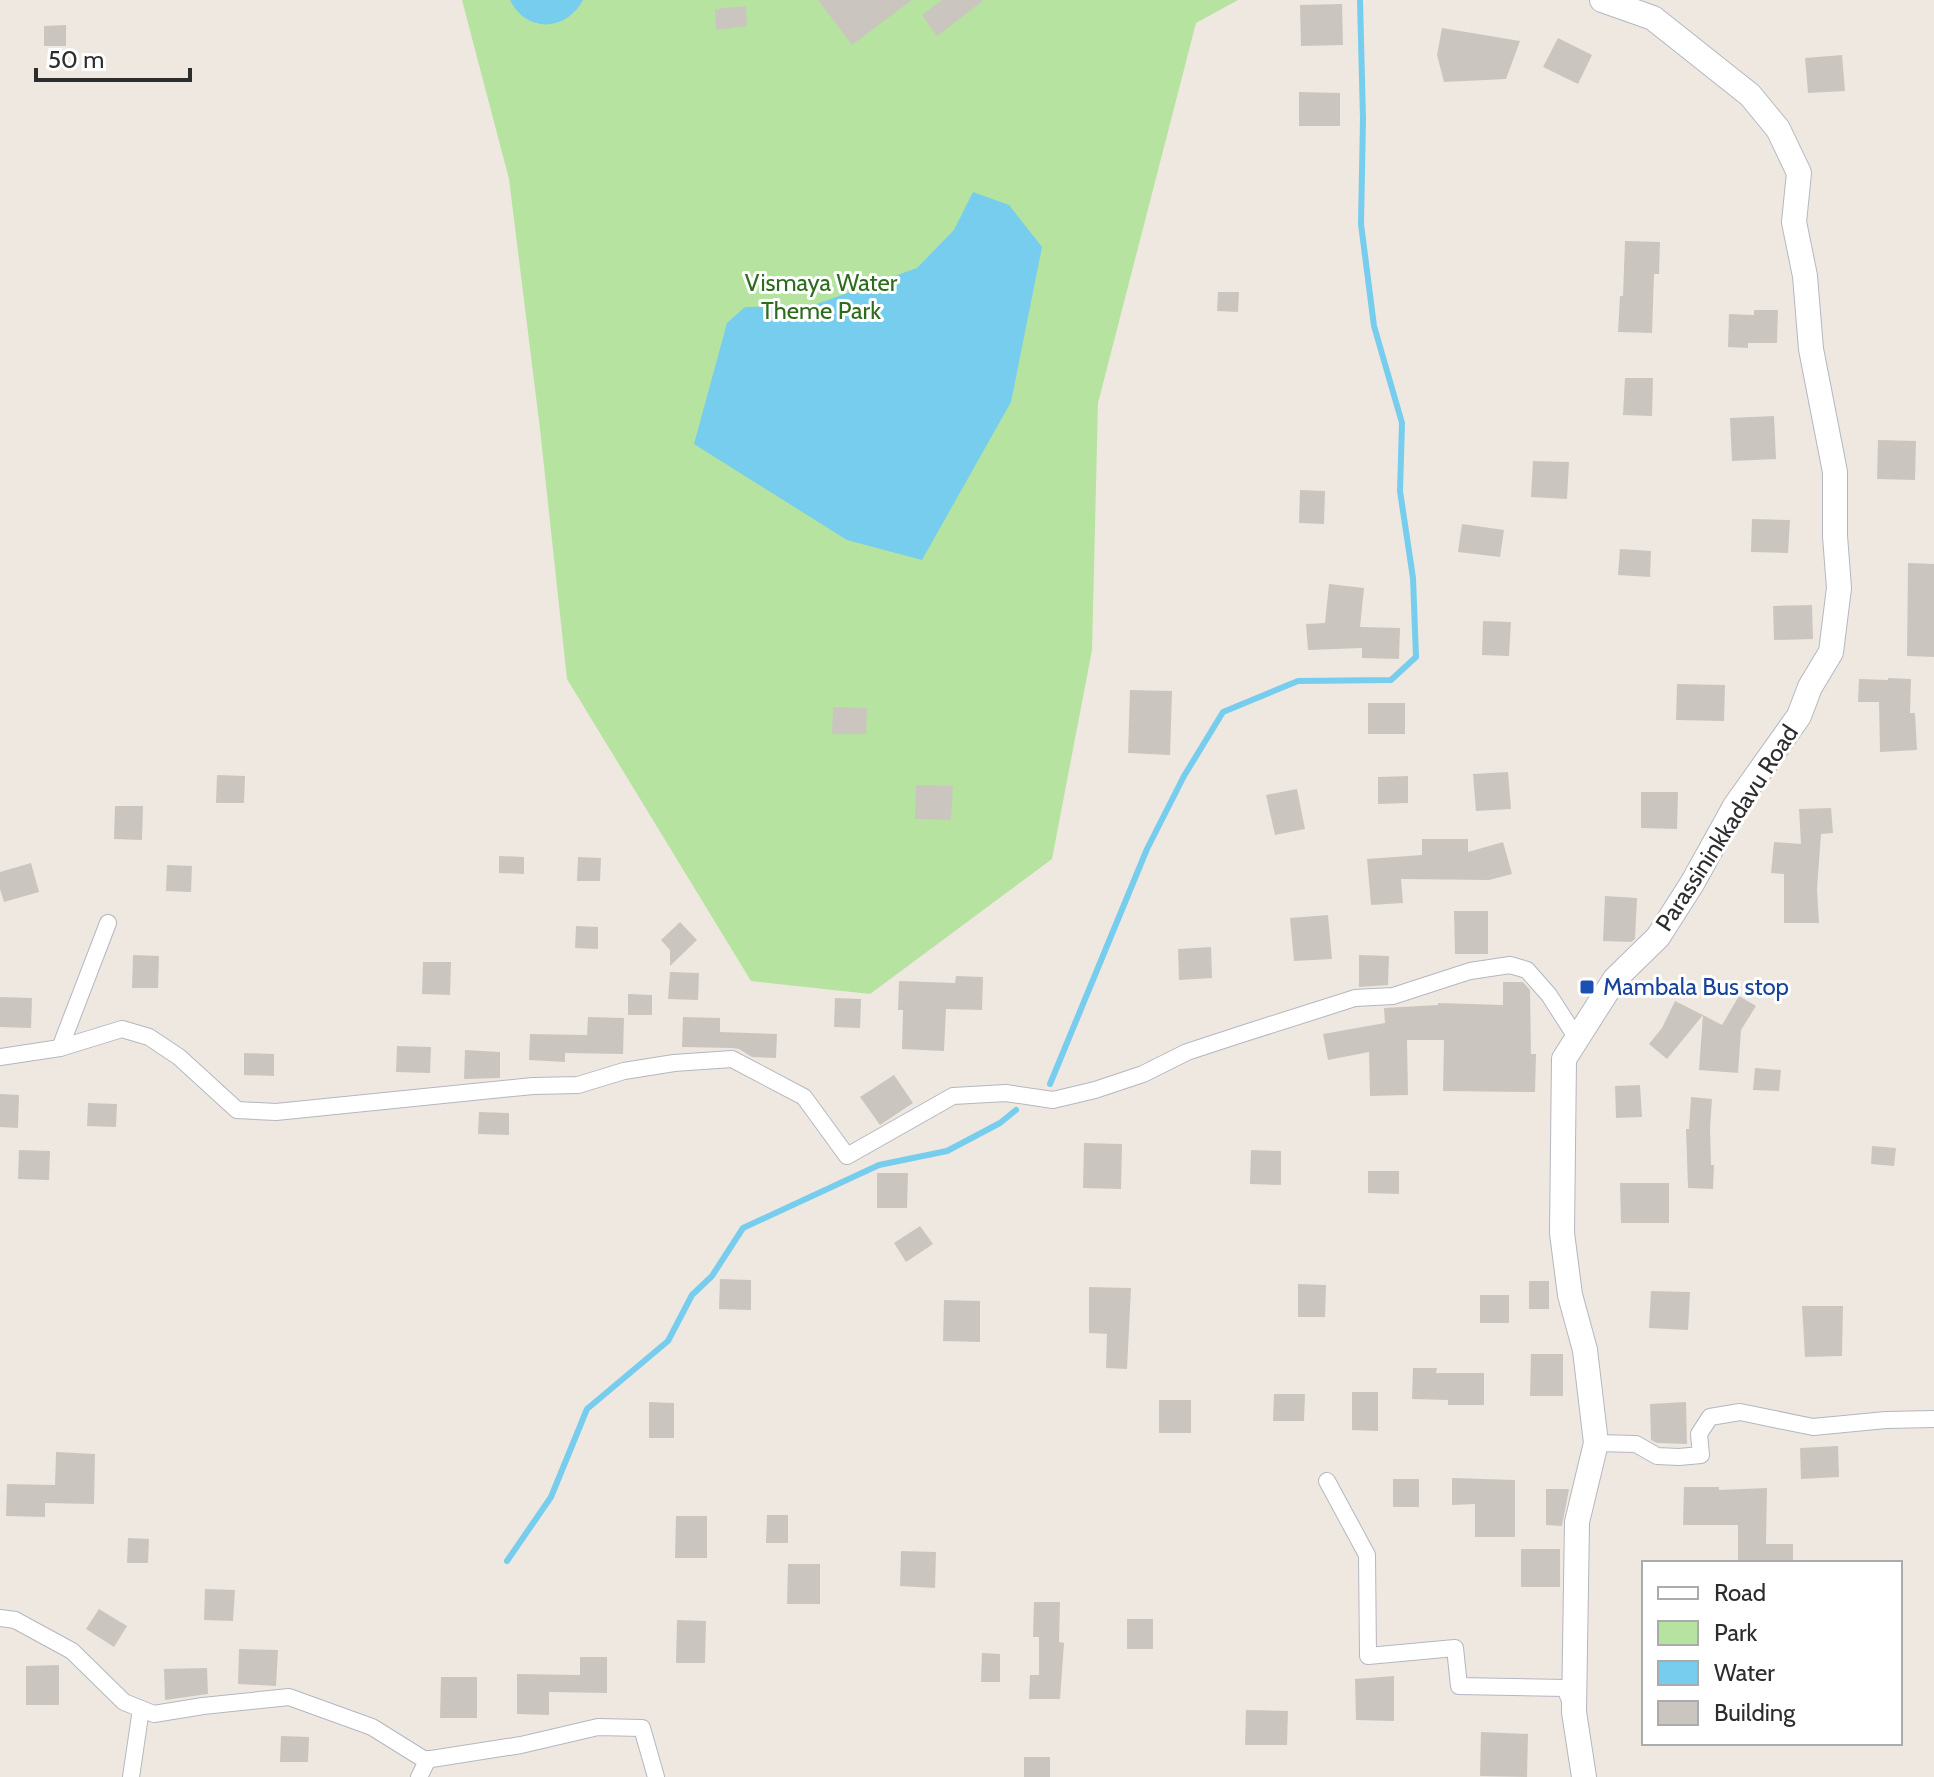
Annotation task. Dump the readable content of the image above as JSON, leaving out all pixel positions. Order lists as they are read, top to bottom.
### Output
{
  "streets": {
    "main road": ["Parassininkkadavu Road"]
  },
  "parks": ["Vismaya Water Theme Park"],
  "places": {
    "transit": ["Mambala Bus stop"]
  },
  "legend": [
    "Road",
    "Park",
    "Water",
    "Building"
  ],
  "scale_bar": "50 m"
}
